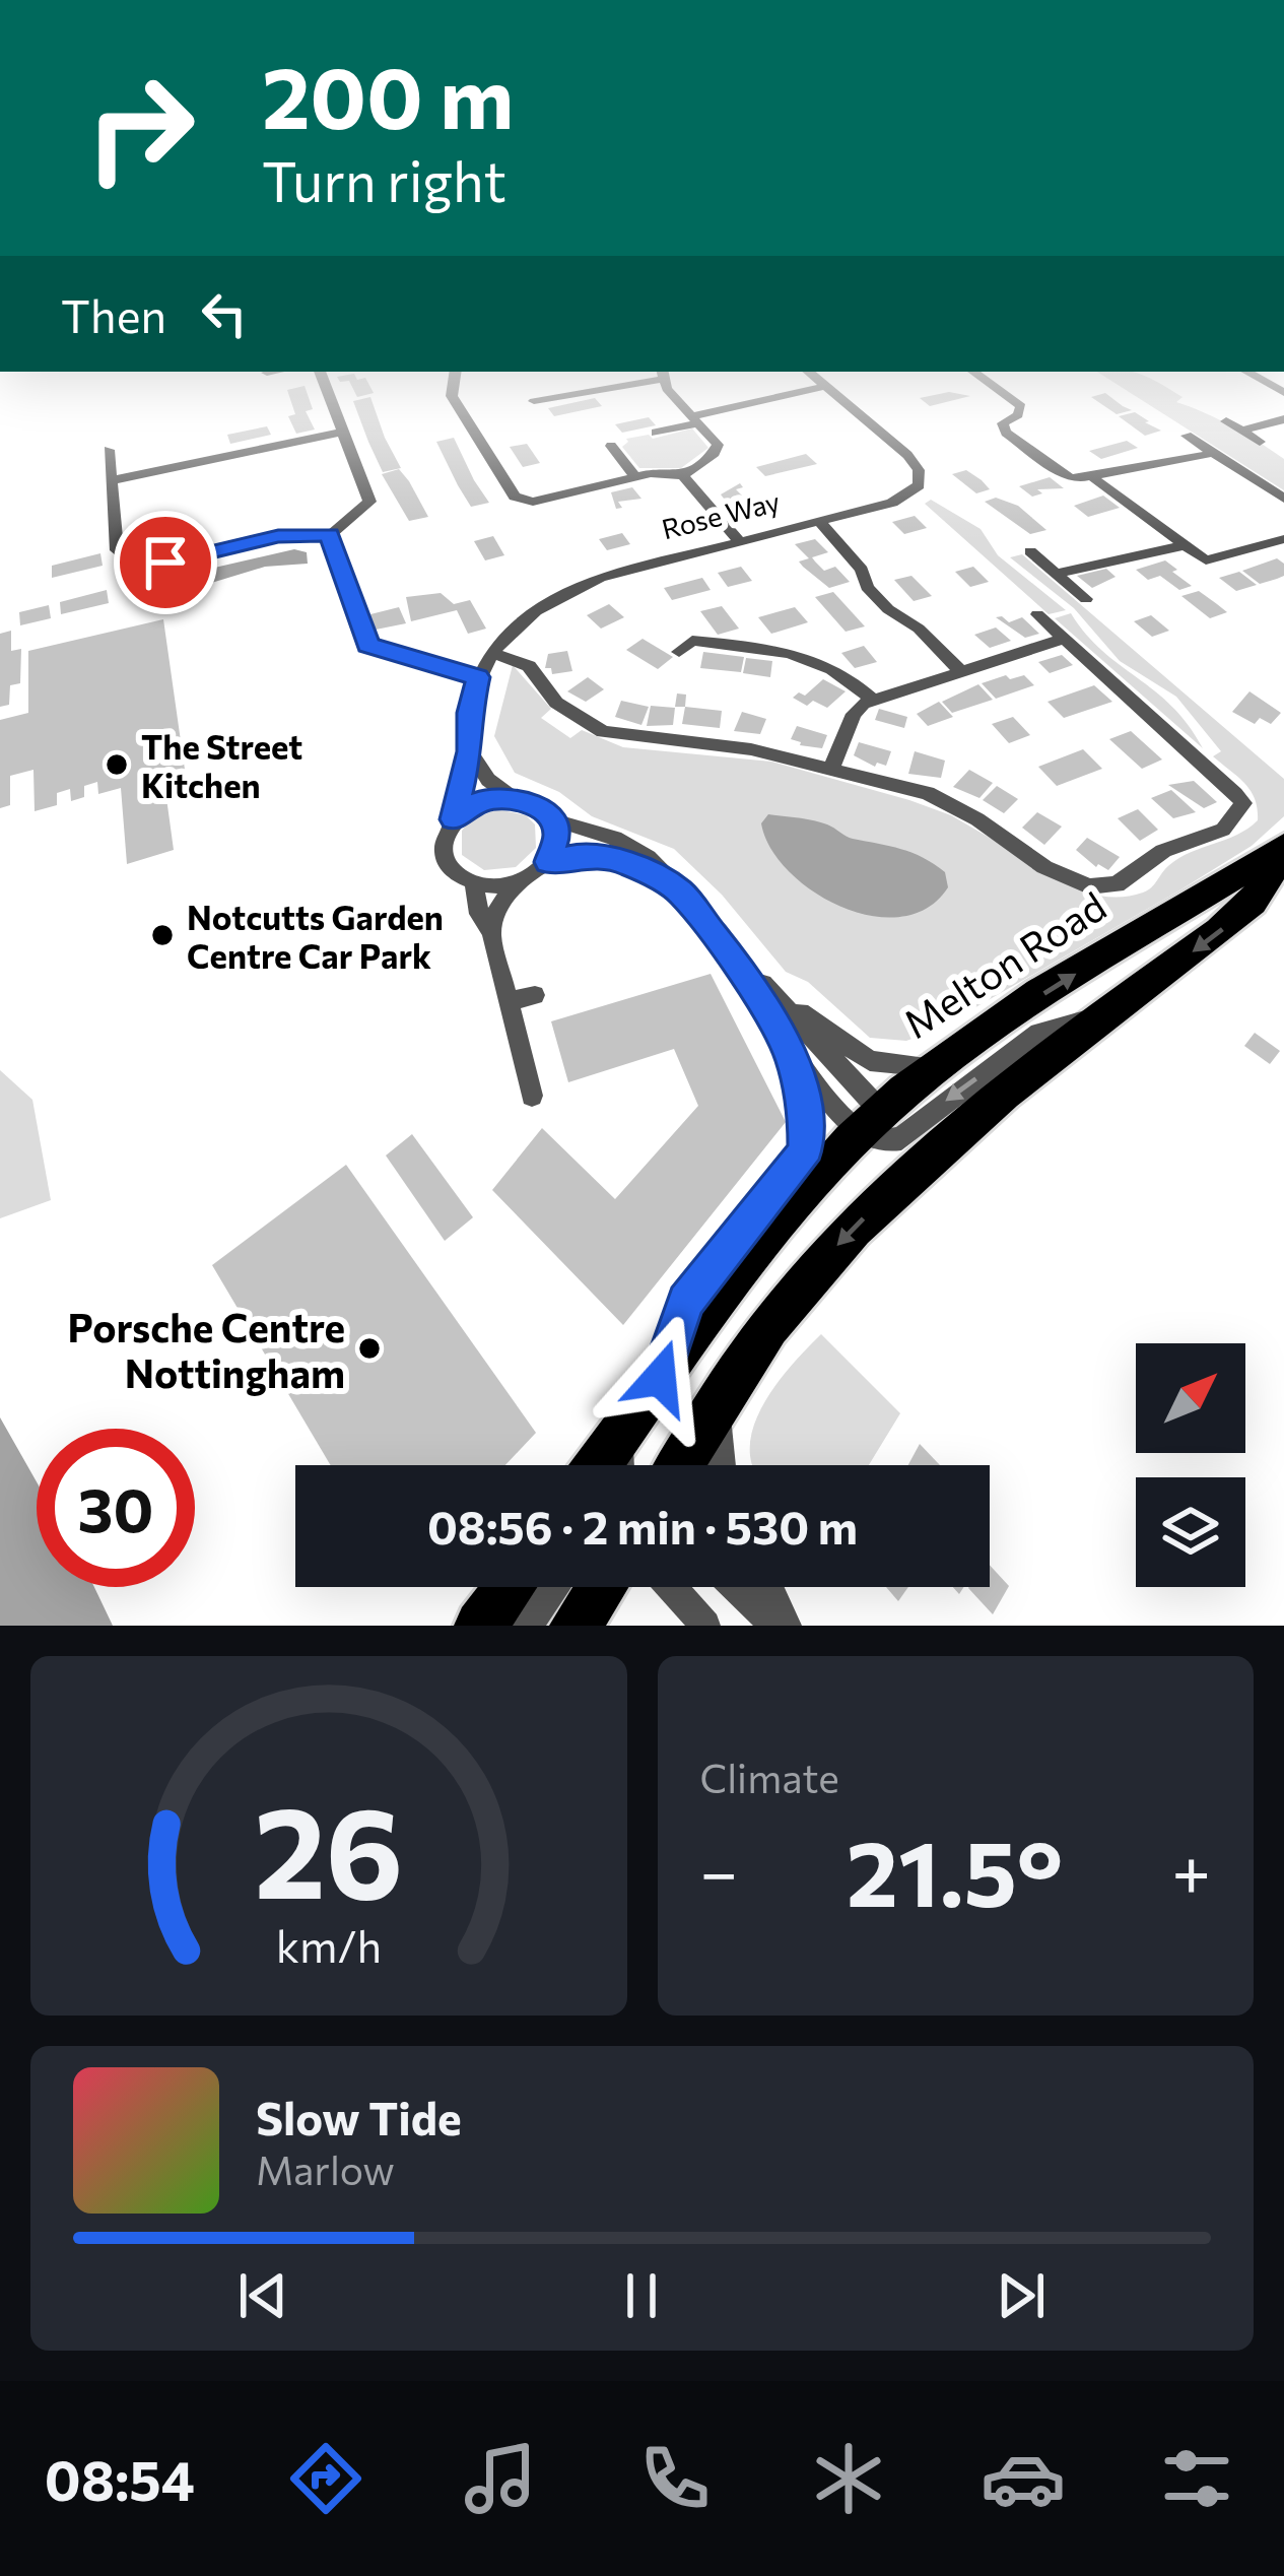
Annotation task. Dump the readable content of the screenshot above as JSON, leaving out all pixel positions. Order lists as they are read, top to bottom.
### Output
{
  "streets": {
    "main road": ["Melton Road"],
    "street": ["Rose Way"]
  },
  "places": ["The Street Kitchen", "Notcutts Garden Centre Car Park", "Porsche Centre Nottingham"],
  "north": "top right",
  "page": {
    "turn": ["200 m", "Turn right"],
    "then": "Then",
    "limit": "30",
    "trip": "08:56 · 2 min · 530 m",
    "tile": "Climate",
    "heat": ["−", "21.5°", "+"],
    "song": ["Slow Tide", "Marlow"],
    "tabs": "08:54",
    "gauge": ["26", "km/h"]
  }
}
